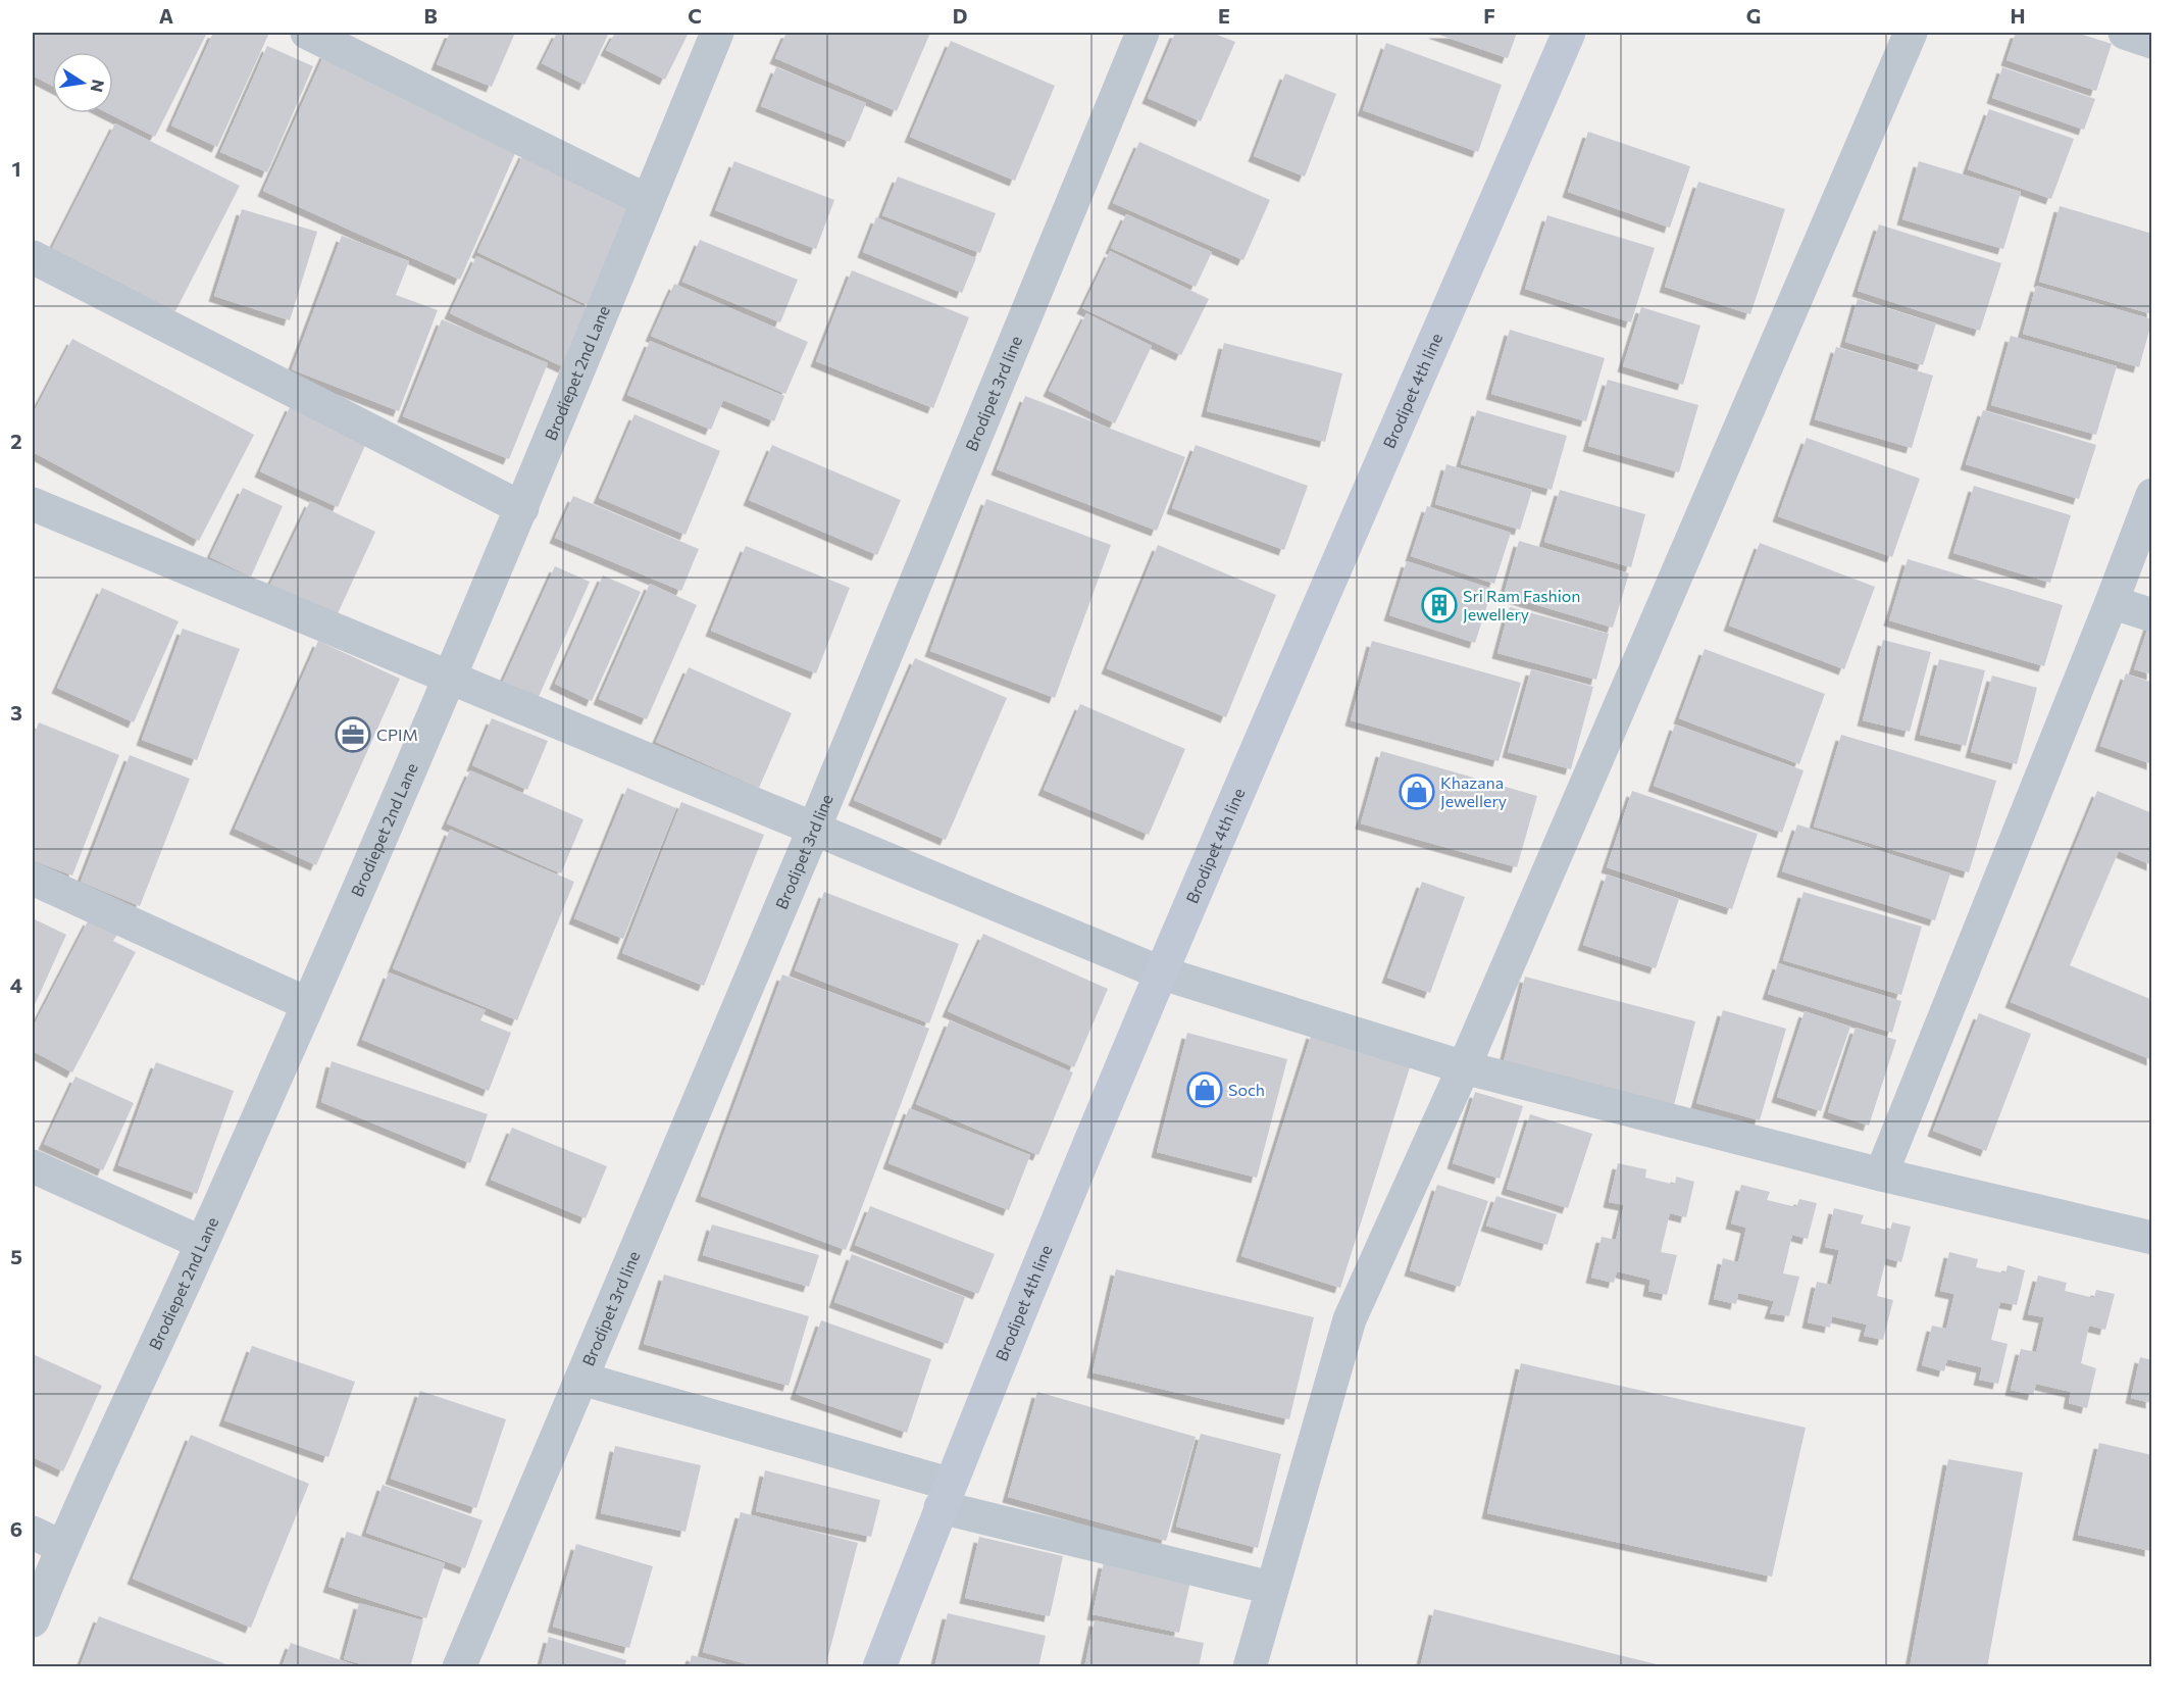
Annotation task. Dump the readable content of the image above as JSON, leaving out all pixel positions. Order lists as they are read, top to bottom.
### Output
{
  "streets": {
    "street": ["Brodiepet 2nd Lane", "Brodipet 4th line", "Brodipet 3rd line"]
  },
  "places": {
    "building": ["Sri Ram Fashion Jewellery"],
    "office": ["CPIM"],
    "shop": ["Khazana Jewellery", "Soch"]
  },
  "north": "right",
  "grid": {
    "columns": [
      "A",
      "B",
      "C",
      "D",
      "E",
      "F",
      "G",
      "H"
    ],
    "rows": [
      "1",
      "2",
      "3",
      "4",
      "5",
      "6"
    ]
  }
}
